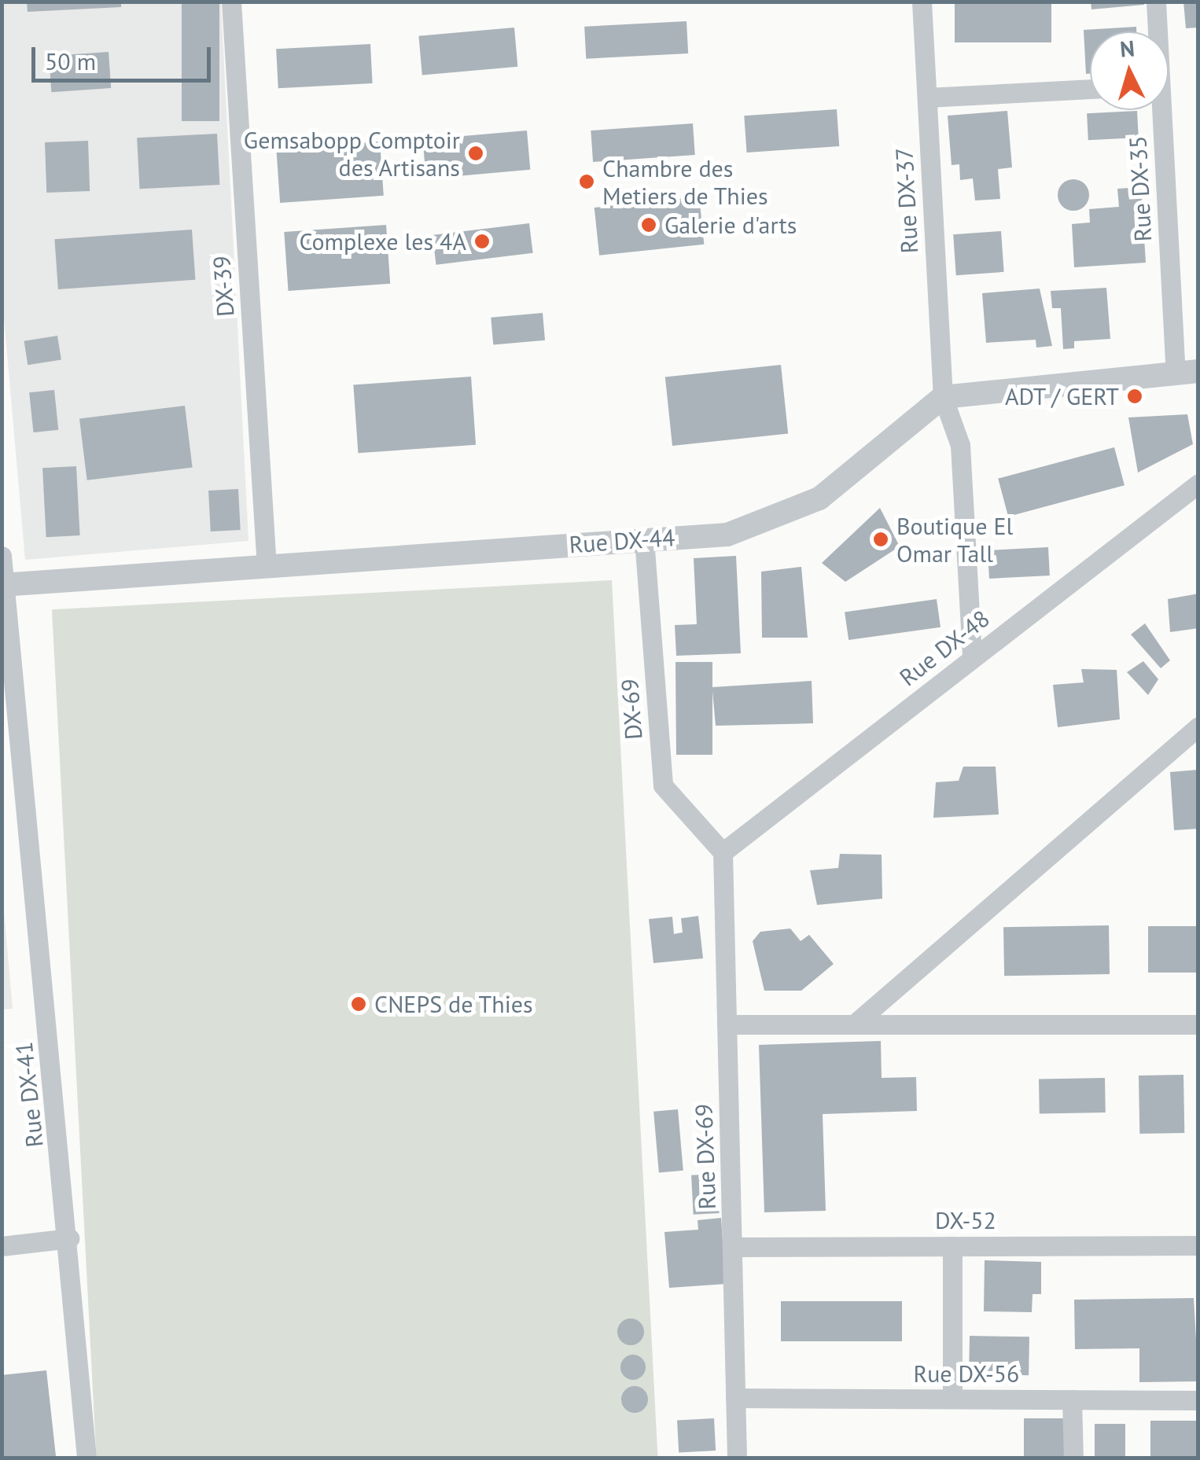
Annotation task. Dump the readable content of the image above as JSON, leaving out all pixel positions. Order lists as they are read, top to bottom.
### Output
{
  "streets": {
    "street": [
      "Rue DX-35",
      "Rue DX-37",
      "DX-39",
      "Rue DX-44",
      "Rue DX-48",
      "DX-69",
      "Rue DX-41",
      "Rue DX-69",
      "DX-52",
      "Rue DX-56"
    ]
  },
  "crossings": [
    ["Rue DX-37", "Rue DX-44"],
    ["Rue DX-37", "Rue DX-48"],
    ["DX-39", "Rue DX-44"],
    ["Rue DX-44", "DX-69"],
    ["Rue DX-44", "Rue DX-41"],
    ["Rue DX-48", "DX-69"],
    ["Rue DX-48", "Rue DX-69"],
    ["DX-69", "Rue DX-69"],
    ["Rue DX-69", "DX-52"],
    ["Rue DX-69", "Rue DX-56"]
  ],
  "places": [
    "Gemsabopp Comptoir des Artisans",
    "Chambre des Metiers de Thies",
    "Galerie d'arts",
    "Complexe les 4A",
    "ADT / GERT",
    "Boutique El Omar Tall",
    "CNEPS de Thies"
  ],
  "scale_bar": "50 m",
  "north": "top"
}
